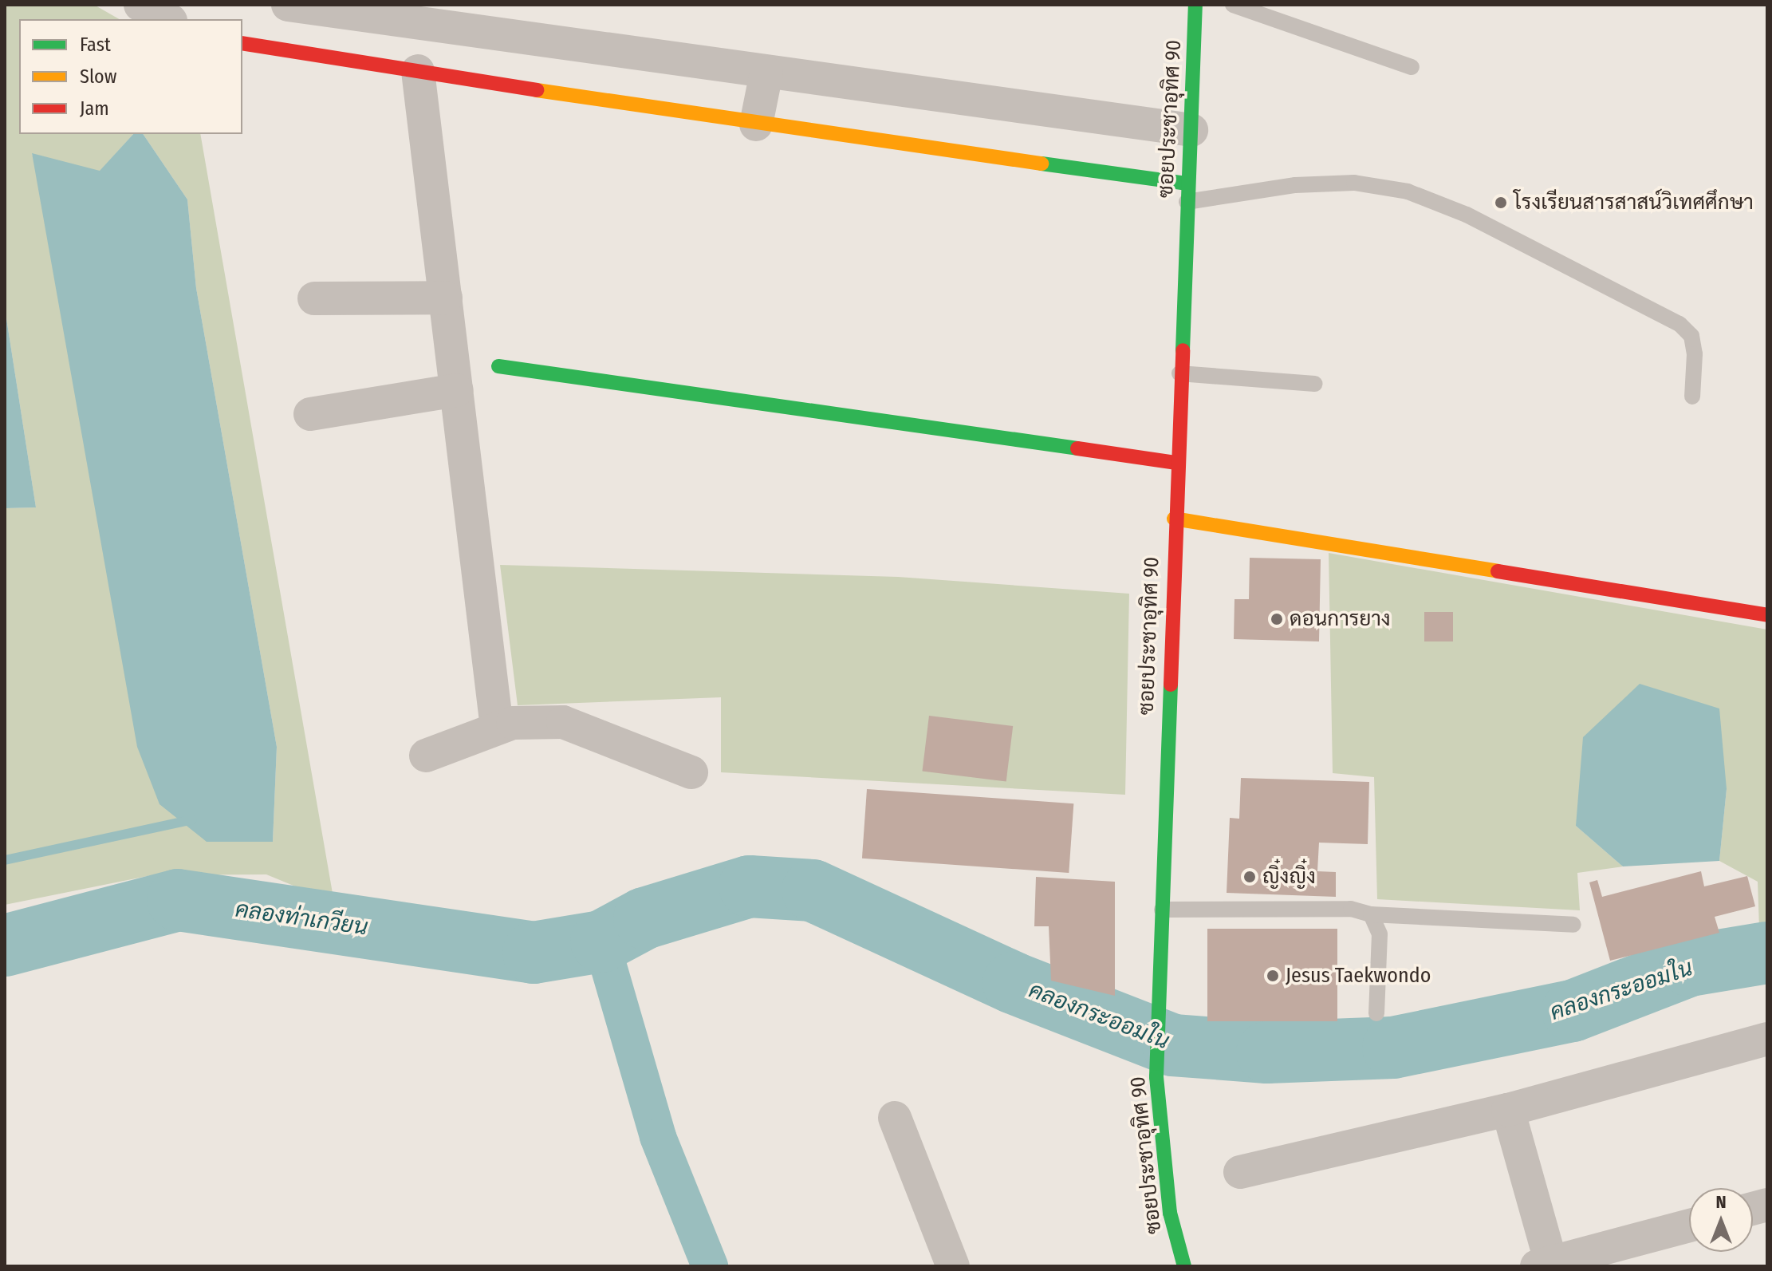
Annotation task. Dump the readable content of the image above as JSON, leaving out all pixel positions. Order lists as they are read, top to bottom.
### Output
{
  "streets": {
    "street": ["ซอยประชาอุทิศ 90"]
  },
  "water": ["คลองท่าเกวียน", "คลองกระออมใน"],
  "places": [
    "โรงเรียนสารสาสน์วิเทศศึกษา",
    "ดอนการยาง",
    "ญิ๋งญิ๋ง",
    "Jesus Taekwondo"
  ],
  "legend": ["Fast", "Slow", "Jam"],
  "north": "top"
}
